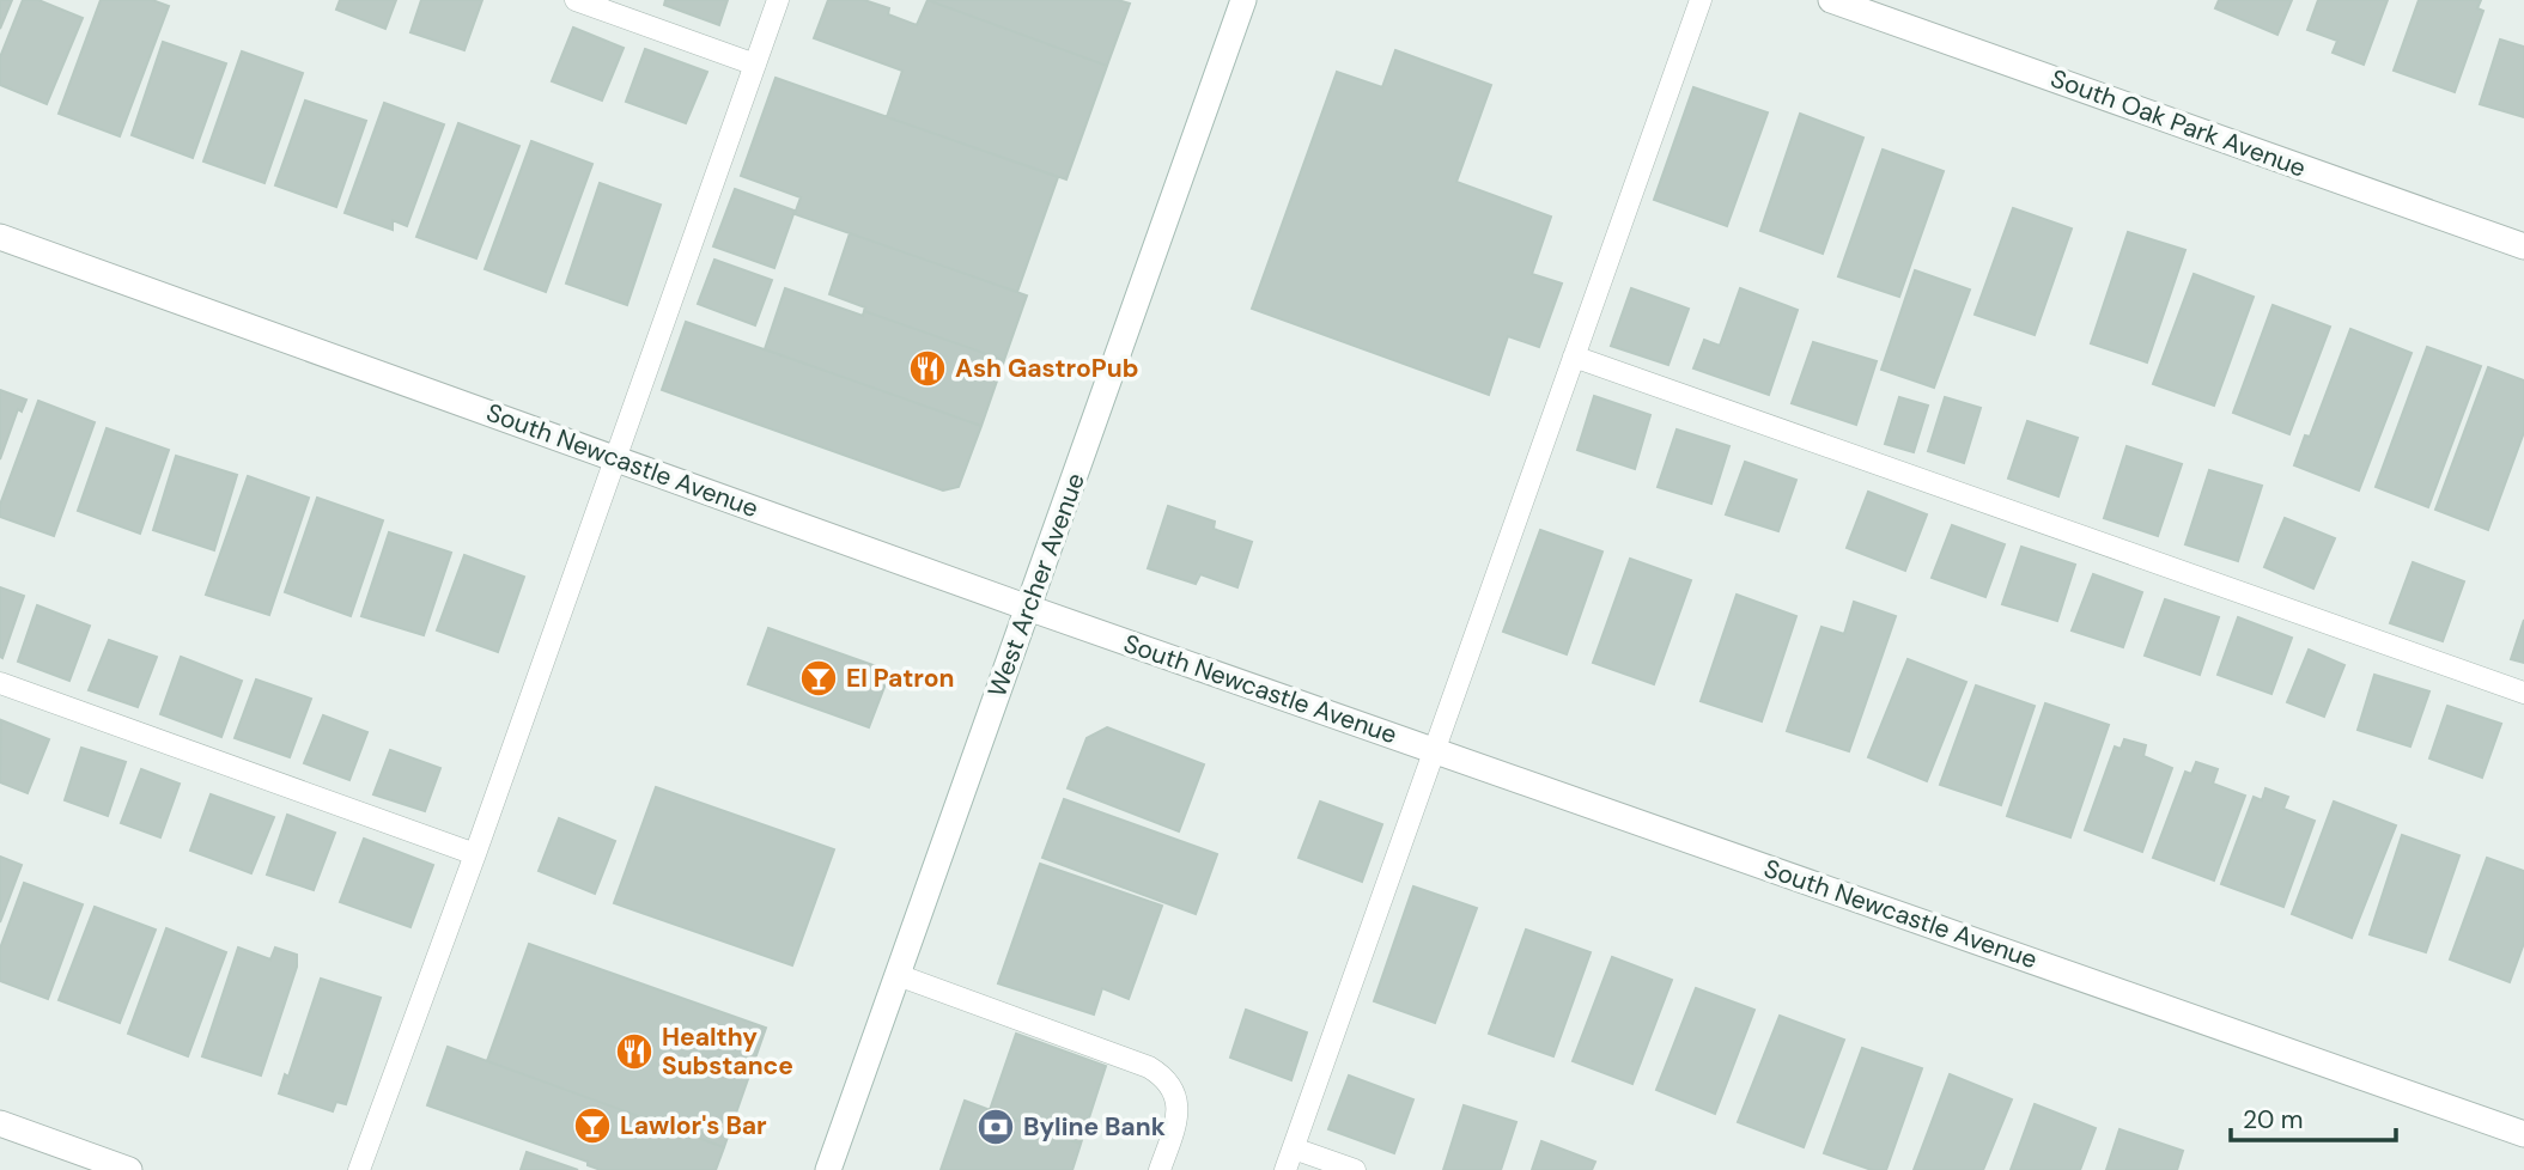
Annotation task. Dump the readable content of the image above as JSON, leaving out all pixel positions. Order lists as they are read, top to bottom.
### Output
{
  "streets": {
    "street": ["South Oak Park Avenue", "South Newcastle Avenue", "West Archer Avenue"]
  },
  "crossings": [
    ["South Newcastle Avenue", "West Archer Avenue"]
  ],
  "places": {
    "restaurant": ["Ash GastroPub", "Healthy Substance"],
    "bar": ["El Patron", "Lawlor's Bar"],
    "bank": ["Byline Bank"]
  },
  "scale_bar": "20 m"
}
